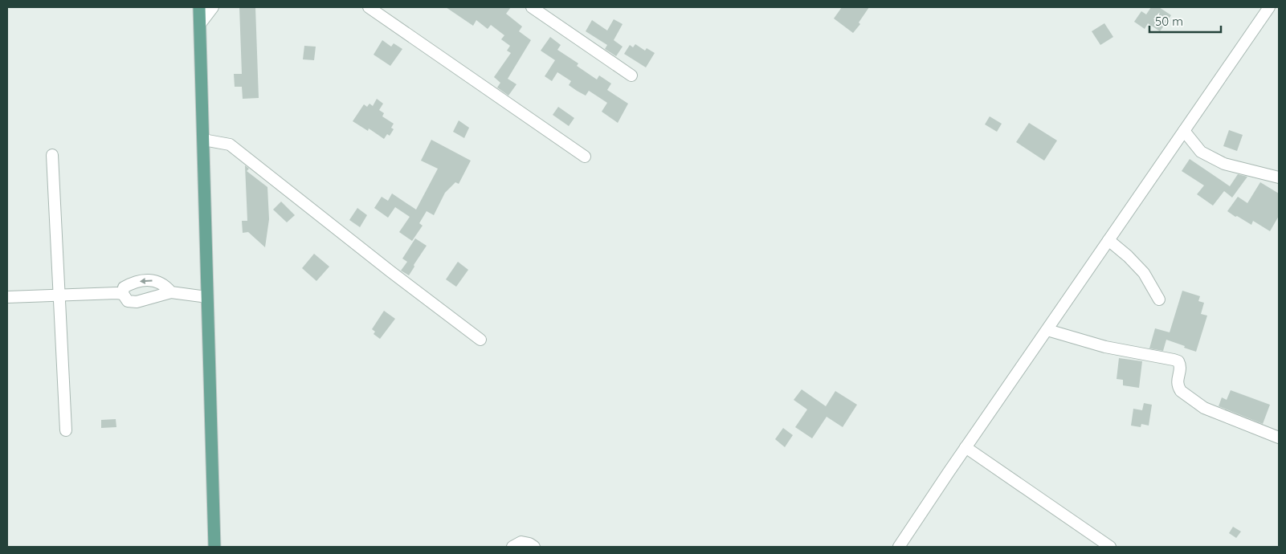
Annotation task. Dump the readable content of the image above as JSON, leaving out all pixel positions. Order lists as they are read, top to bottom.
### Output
{
  "scale_bar": "50 m"
}
